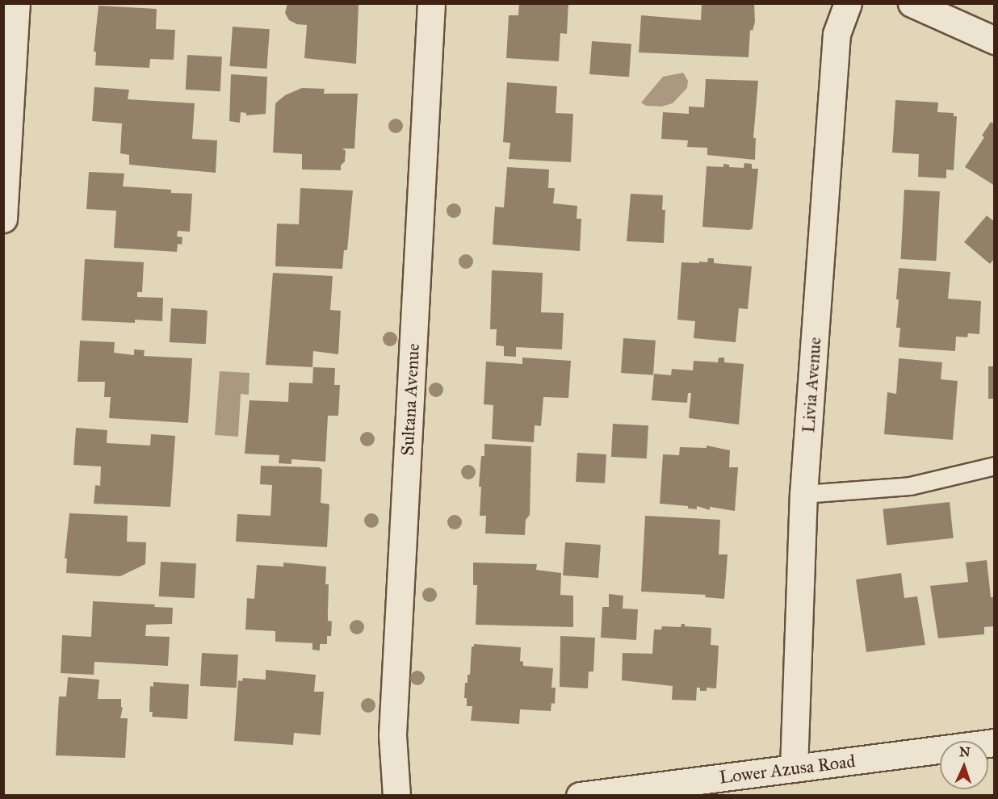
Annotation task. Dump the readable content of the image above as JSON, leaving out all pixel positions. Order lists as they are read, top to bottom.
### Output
{
  "streets": {
    "street": ["Livia Avenue", "Sultana Avenue", "Lower Azusa Road"]
  },
  "crossings": [
    ["Livia Avenue", "Lower Azusa Road"]
  ],
  "north": "top"
}
